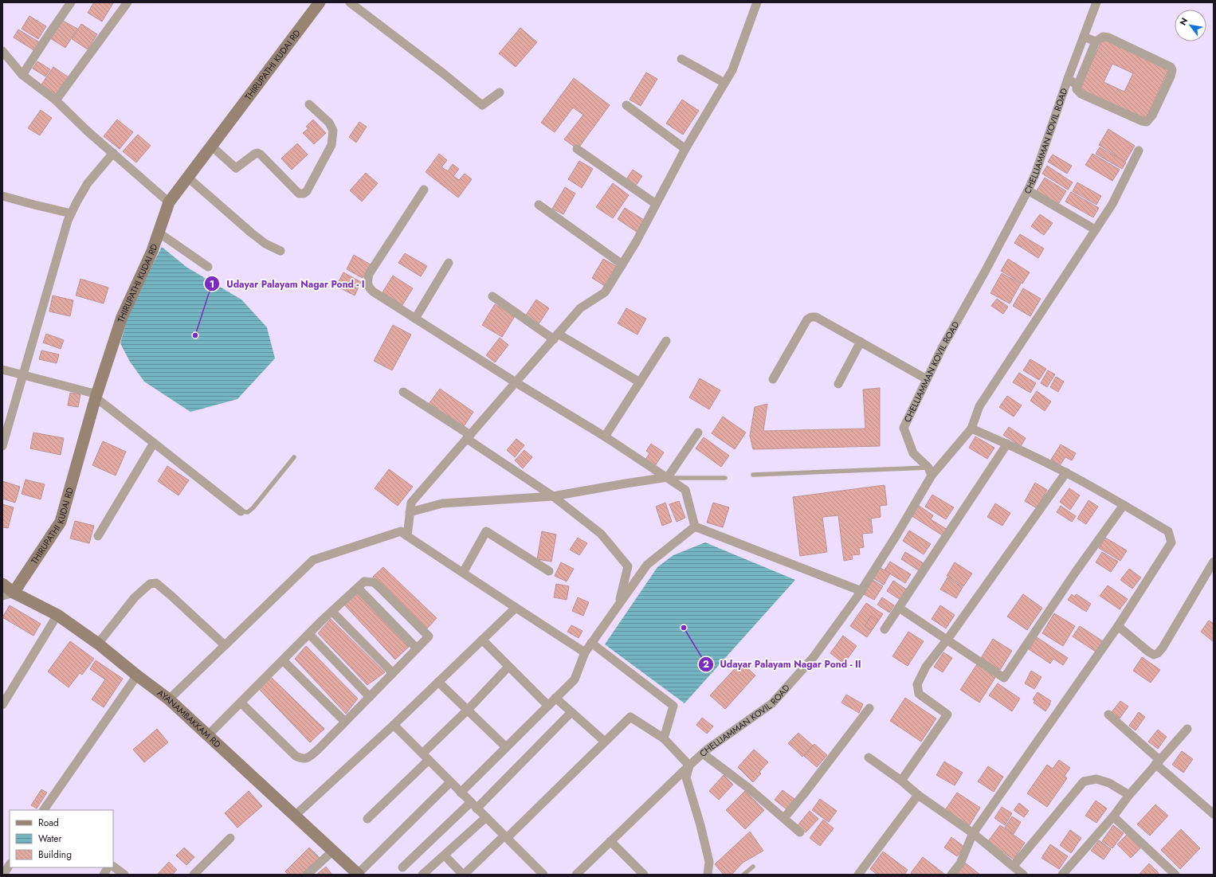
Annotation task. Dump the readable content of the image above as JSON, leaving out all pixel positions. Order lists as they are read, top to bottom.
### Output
{
  "streets": {
    "street": ["THIRUPATHI KUDAI RD", "CHELLIAMMAN KOVIL ROAD", "AYANAMBAKKAM RD"]
  },
  "crossings": [
    ["THIRUPATHI KUDAI RD", "AYANAMBAKKAM RD"]
  ],
  "places": ["Udayar Palayam Nagar Pond - I", "Udayar Palayam Nagar Pond - II"],
  "legend": ["Road", "Water", "Building"],
  "north": "top left"
}
